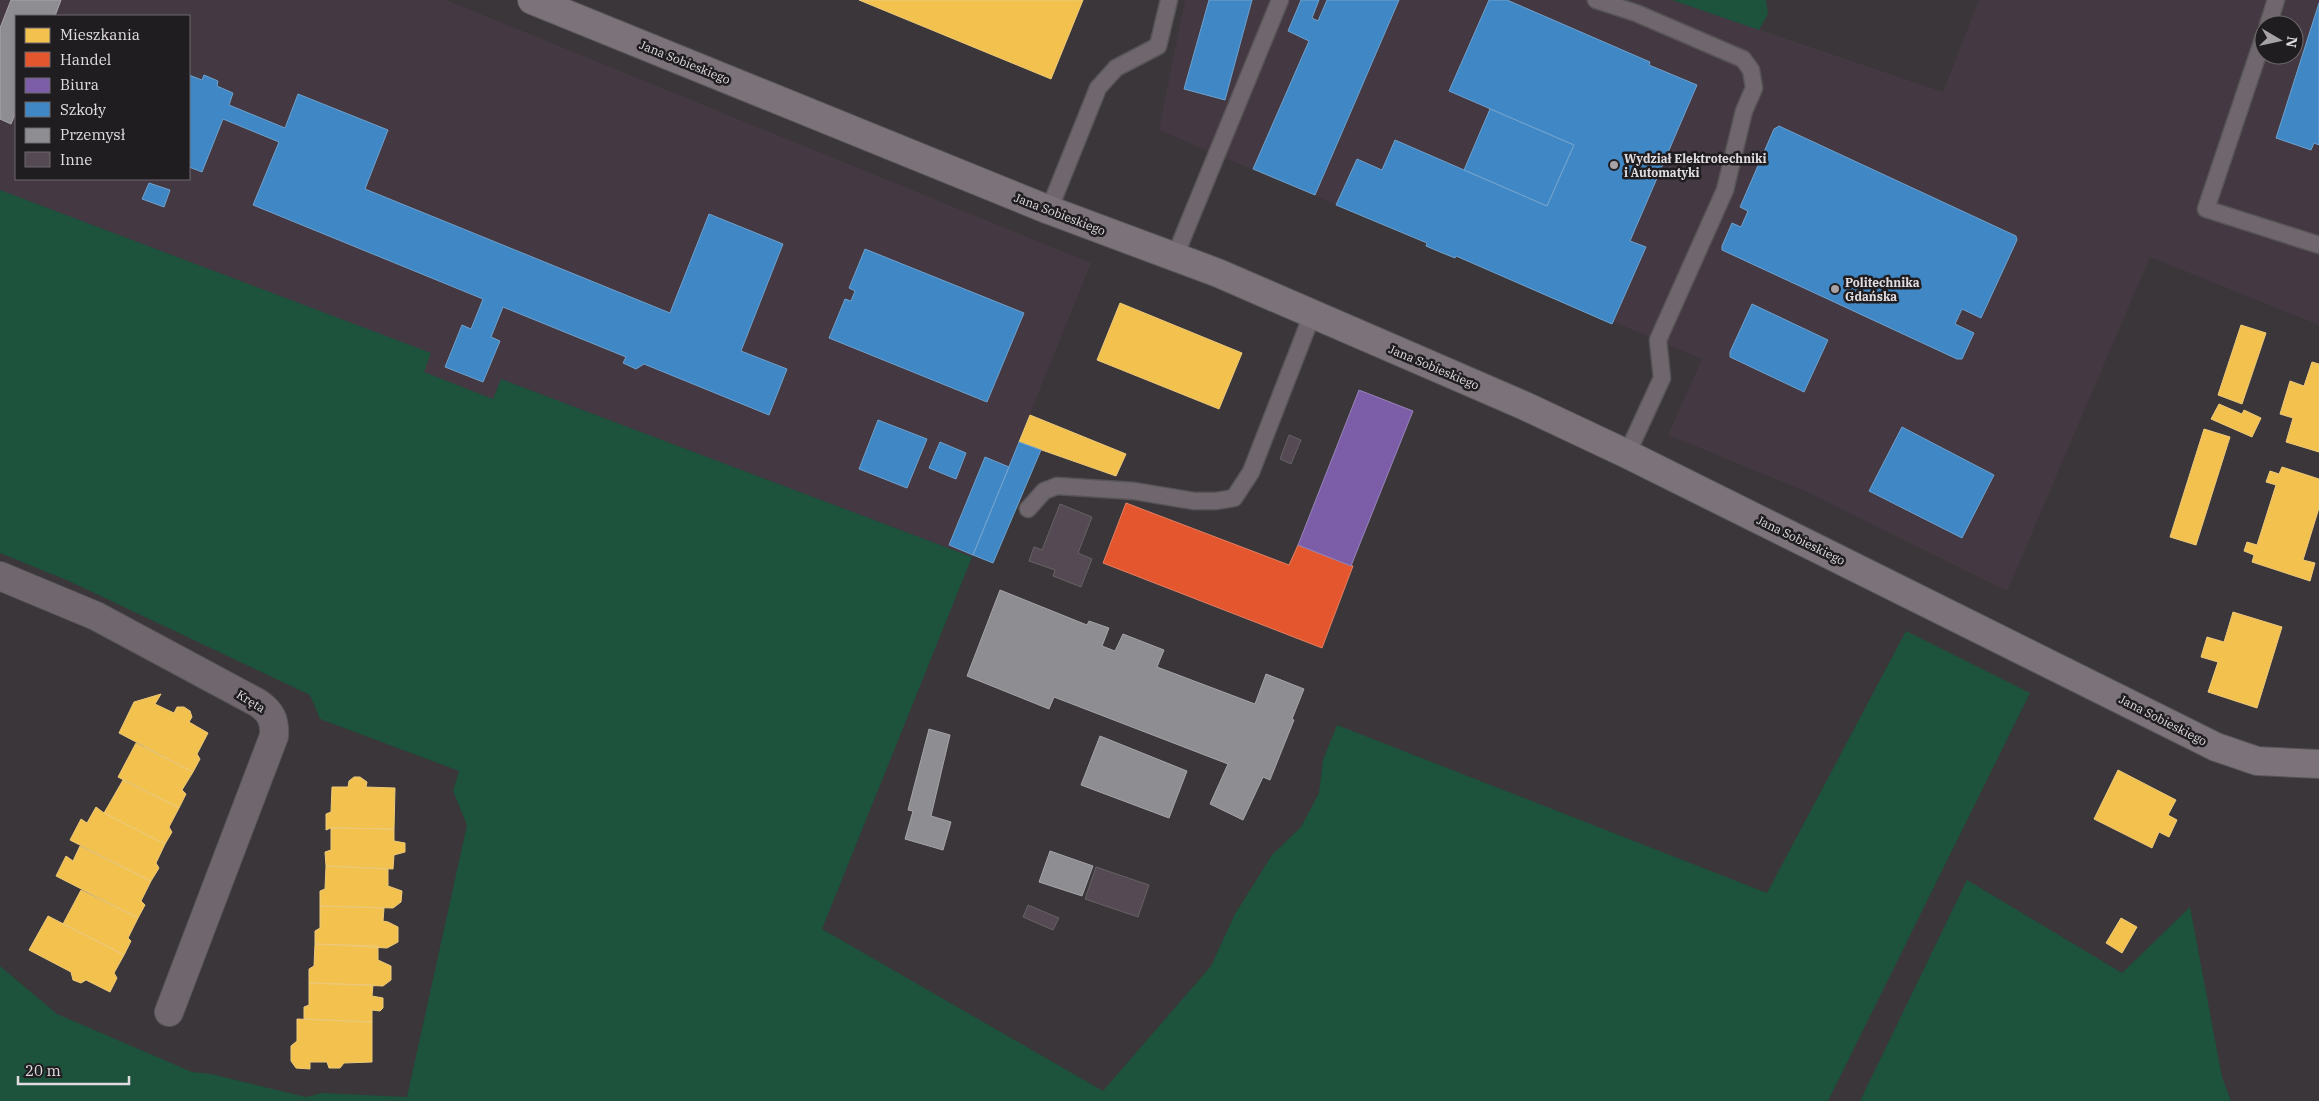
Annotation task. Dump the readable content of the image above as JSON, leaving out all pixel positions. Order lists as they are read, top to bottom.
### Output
{
  "streets": {
    "main road": ["Jana Sobieskiego"],
    "street": ["Kręta"]
  },
  "places": ["Wydział Elektrotechniki i Automatyki", "Politechnika Gdańska"],
  "legend": [
    "Mieszkania",
    "Handel",
    "Biura",
    "Szkoły",
    "Przemysł",
    "Inne"
  ],
  "scale_bar": "20 m",
  "north": "right"
}
